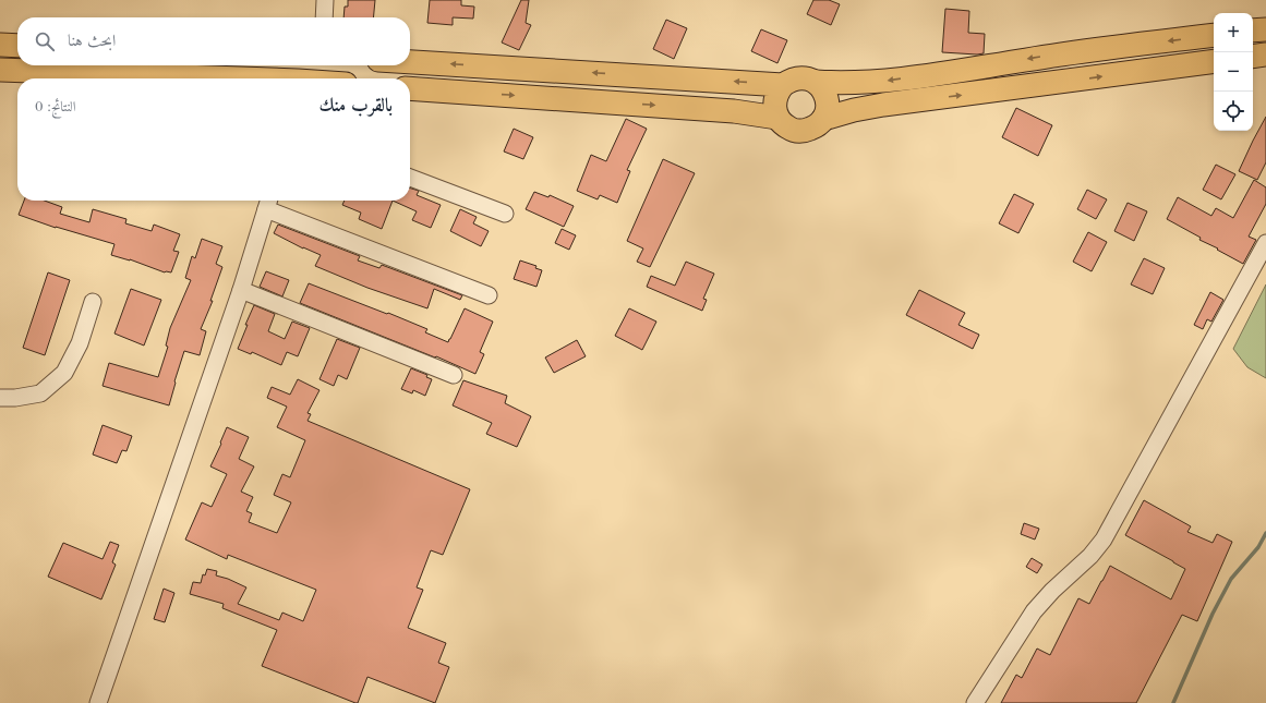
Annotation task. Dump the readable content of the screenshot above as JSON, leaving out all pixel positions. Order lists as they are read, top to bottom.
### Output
{
  "page": {
    "map_buttons": ["+", "−"],
    "search": "ابحث هنا",
    "heading": ["بالقرب منك", "النتائج: 0"]
  }
}
